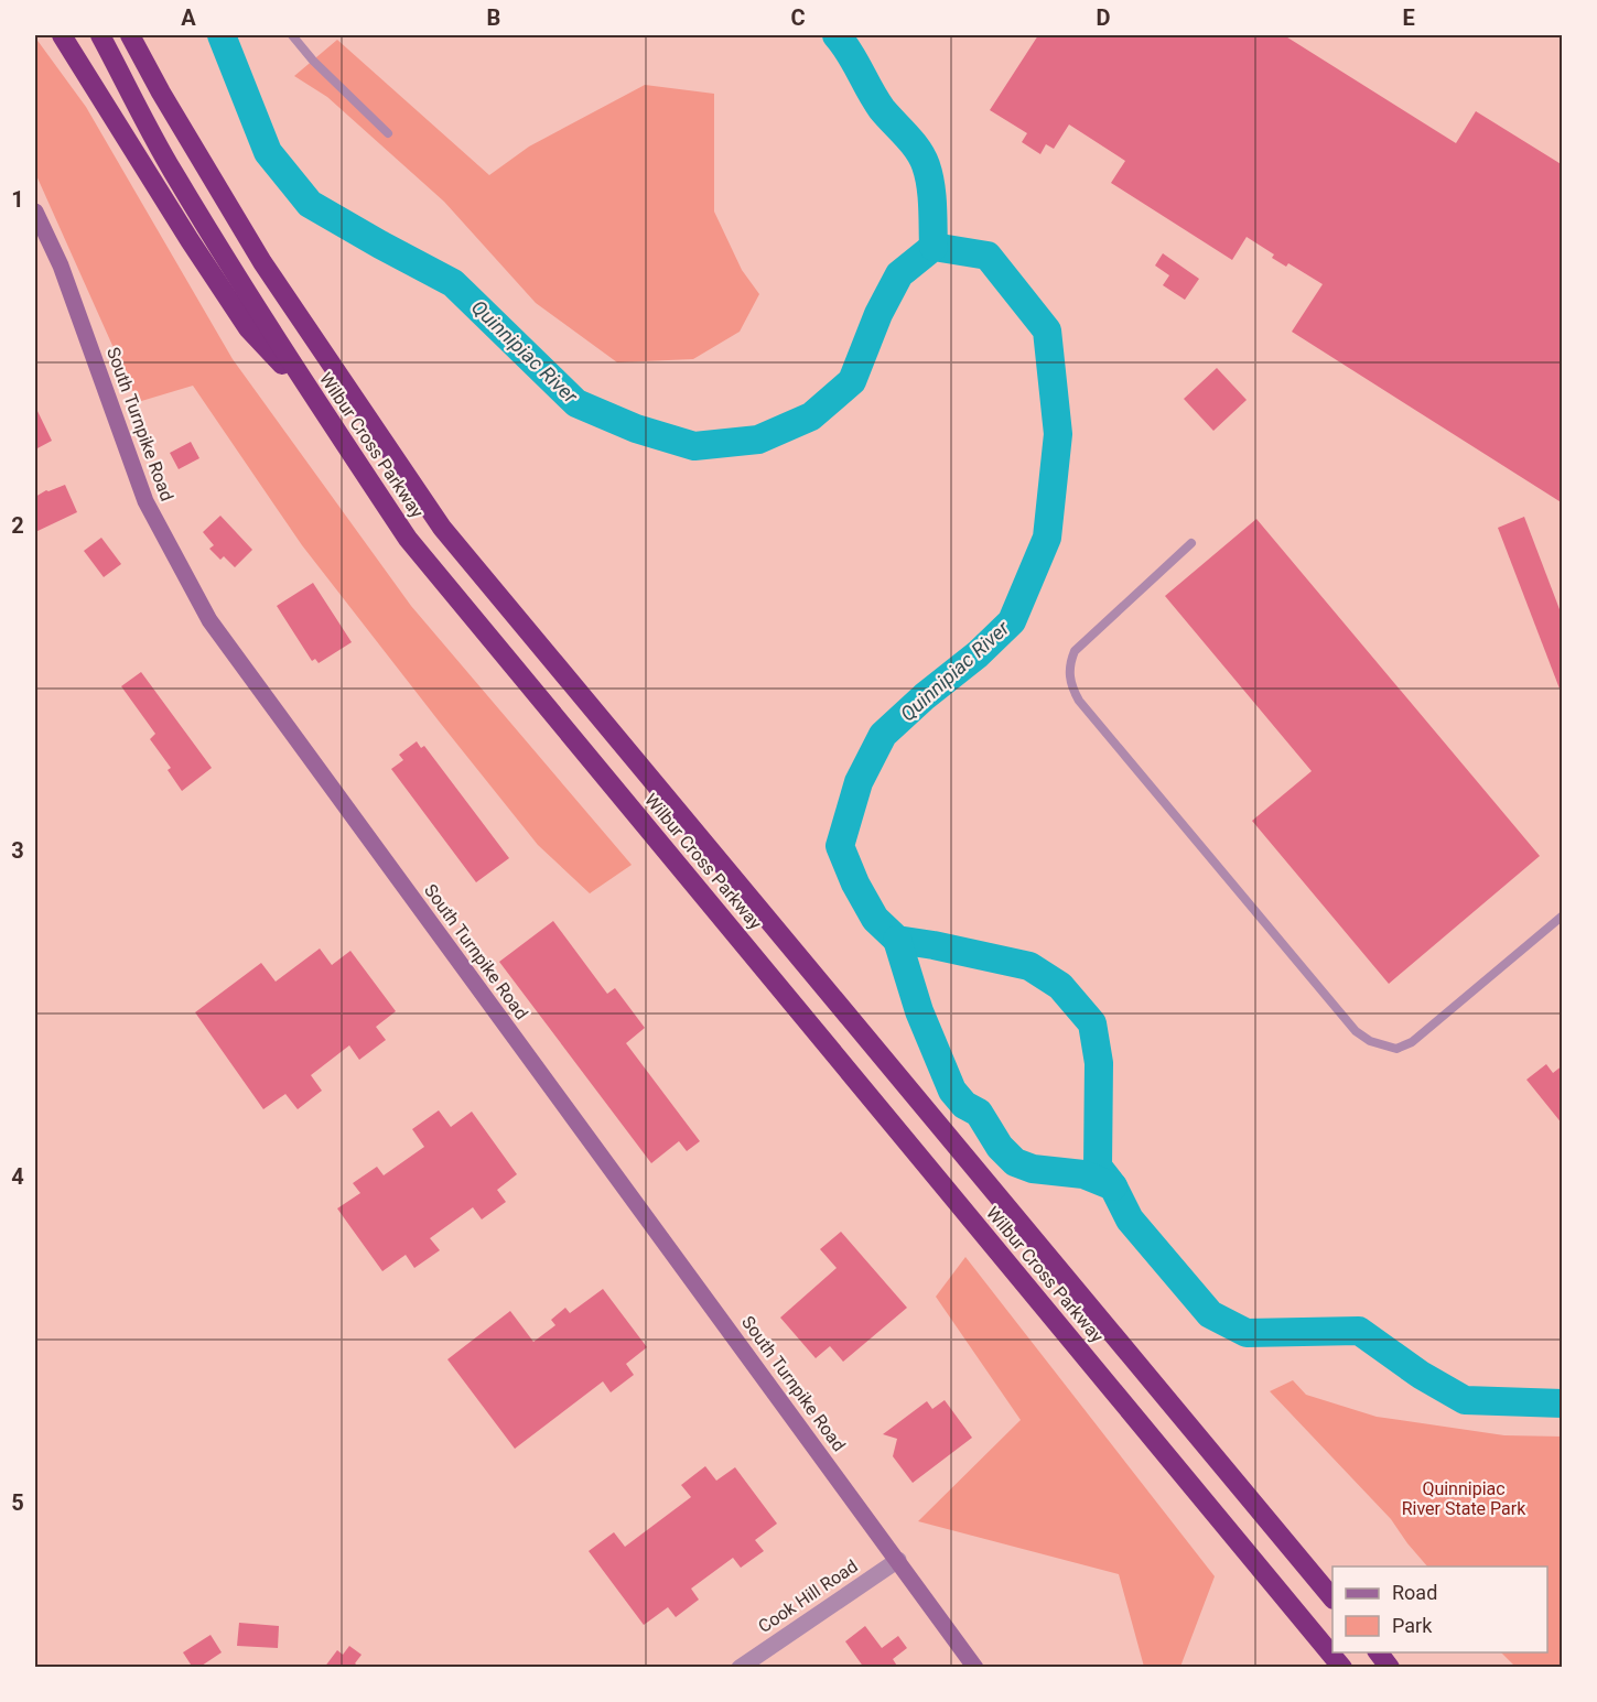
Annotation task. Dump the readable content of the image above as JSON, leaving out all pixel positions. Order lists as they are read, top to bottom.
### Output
{
  "streets": {
    "highway": ["Wilbur Cross Parkway"],
    "main road": ["South Turnpike Road"],
    "street": ["Cook Hill Road"]
  },
  "crossings": [
    ["South Turnpike Road", "Cook Hill Road"]
  ],
  "water": ["Quinnipiac River"],
  "parks": ["Quinnipiac River State Park"],
  "legend": ["Road", "Park"],
  "grid": {
    "columns": [
      "A",
      "B",
      "C",
      "D",
      "E"
    ],
    "rows": [
      "1",
      "2",
      "3",
      "4",
      "5"
    ]
  }
}
